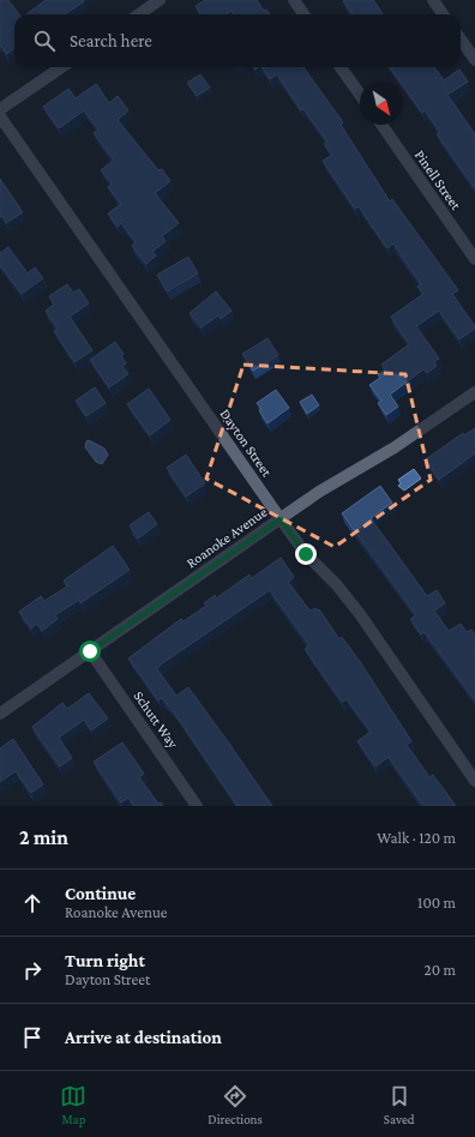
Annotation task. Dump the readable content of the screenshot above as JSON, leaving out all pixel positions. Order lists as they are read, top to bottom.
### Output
{
  "streets": {
    "street": [
      "Pinell Street",
      "Dayton Street",
      "Roanoke Avenue",
      "Schutt Way"
    ]
  },
  "crossings": [
    ["Dayton Street", "Roanoke Avenue"],
    ["Roanoke Avenue", "Schutt Way"]
  ],
  "north": "bottom right",
  "page": {
    "search": "Search here",
    "heading": ["2 min", "Walk · 120 m"],
    "list": [
      ["Continue", "Roanoke Avenue", "100 m"],
      ["Turn right", "Dayton Street", "20 m"],
      "Arrive at destination"
    ],
    "nav": ["Map", "Directions", "Saved"]
  }
}
